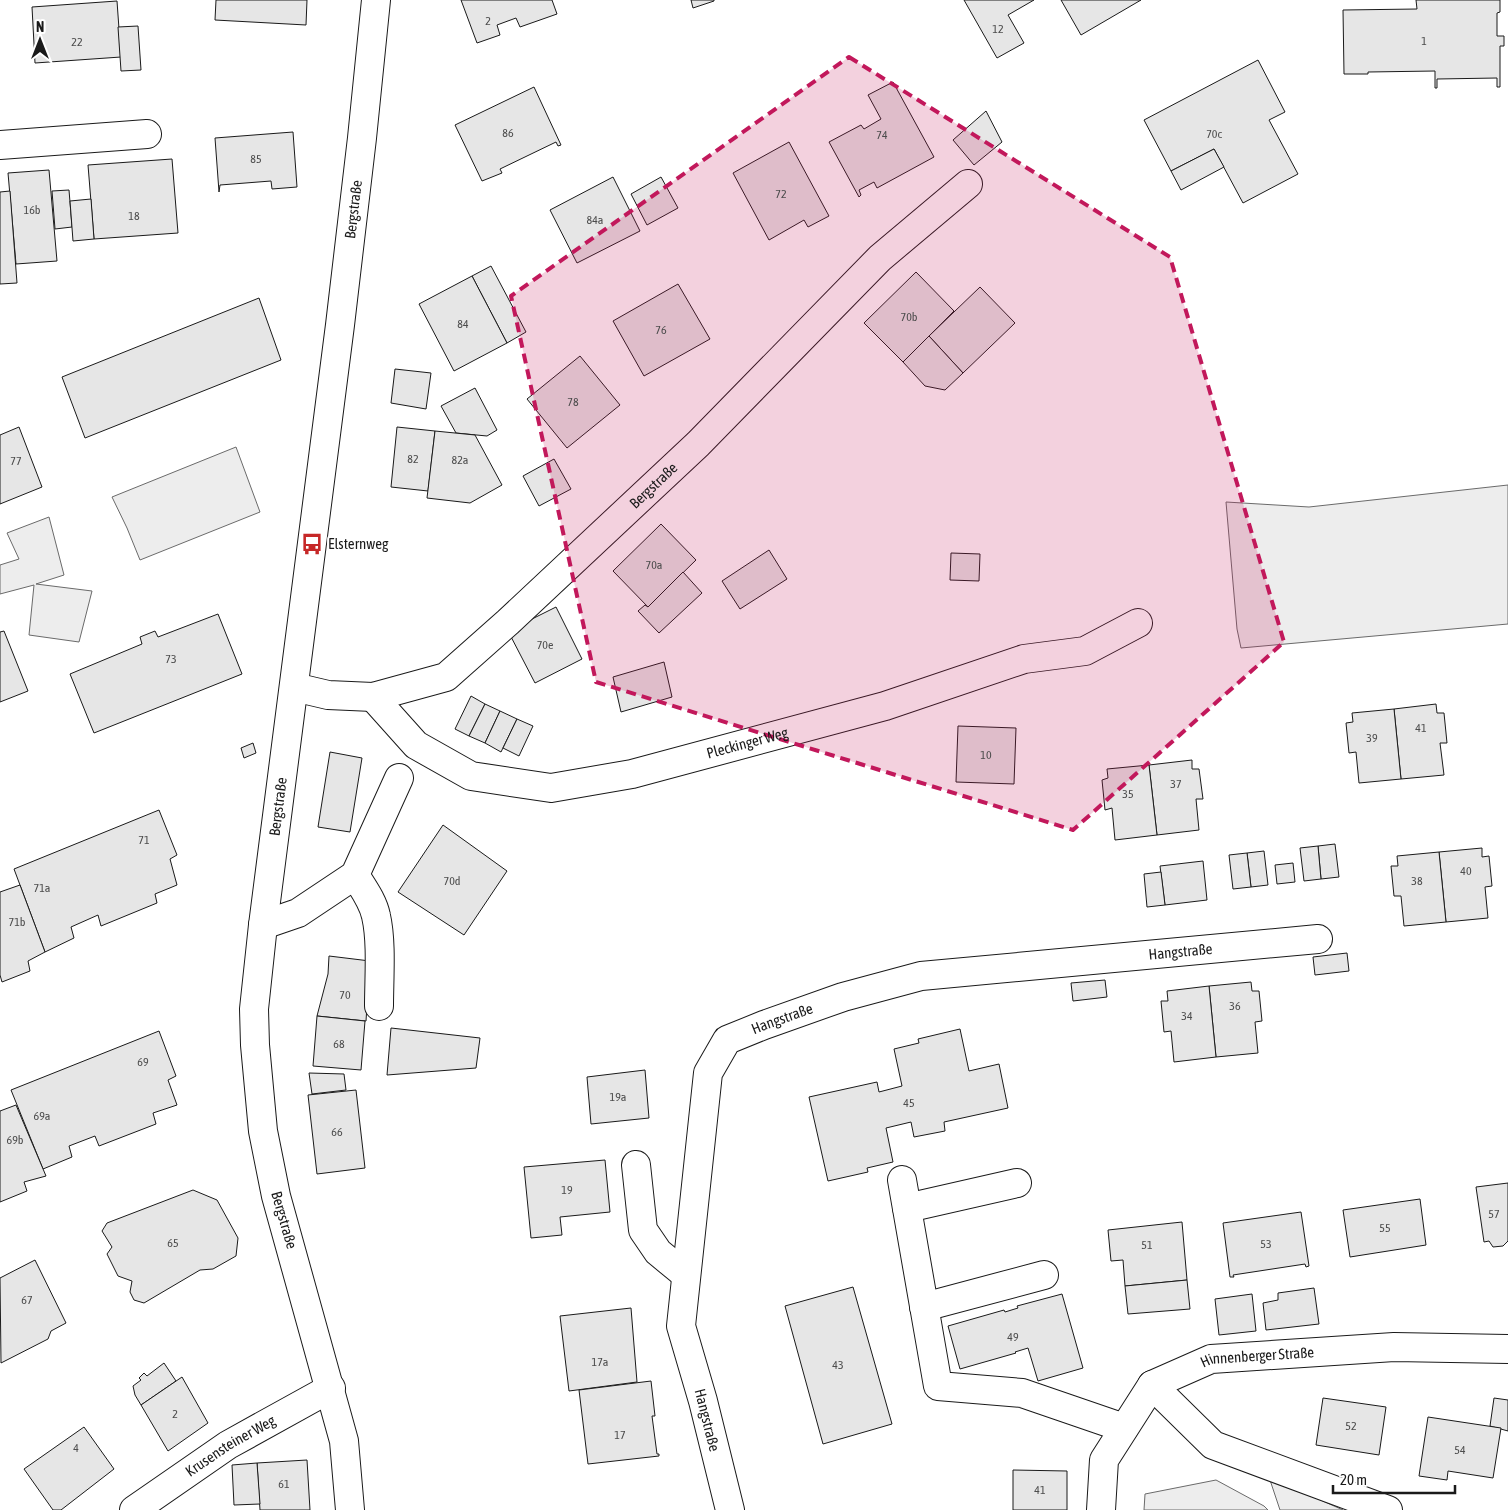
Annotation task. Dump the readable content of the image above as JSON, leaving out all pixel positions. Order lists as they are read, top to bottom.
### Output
{
  "streets": {
    "street": [
      "Bergstraße",
      "Pleckinger Weg",
      "Hangstraße",
      "Hinnenberger Straße",
      "Krusensteiner Weg"
    ]
  },
  "crossings": [
    ["Bergstraße", "Pleckinger Weg"],
    ["Bergstraße", "Krusensteiner Weg"]
  ],
  "places": {
    "bus stop": ["Elsternweg"]
  },
  "house_numbers": [
    "2",
    "12",
    "1",
    "22",
    "86",
    "70c",
    "74",
    "85",
    "72",
    "16b",
    "18",
    "84a",
    "70b",
    "84",
    "76",
    "78",
    "82",
    "82a",
    "77",
    "70a",
    "70e",
    "73",
    "41",
    "39",
    "10",
    "37",
    "35",
    "71",
    "40",
    "70d",
    "38",
    "71a",
    "71b",
    "70",
    "36",
    "34",
    "68",
    "69",
    "19a",
    "45",
    "69a",
    "66",
    "69b",
    "19",
    "57",
    "55",
    "65",
    "53",
    "51",
    "67",
    "49",
    "17a",
    "43",
    "2",
    "52",
    "17",
    "4",
    "54",
    "61",
    "41"
  ],
  "scale_bar": "20 m",
  "north": "top"
}
